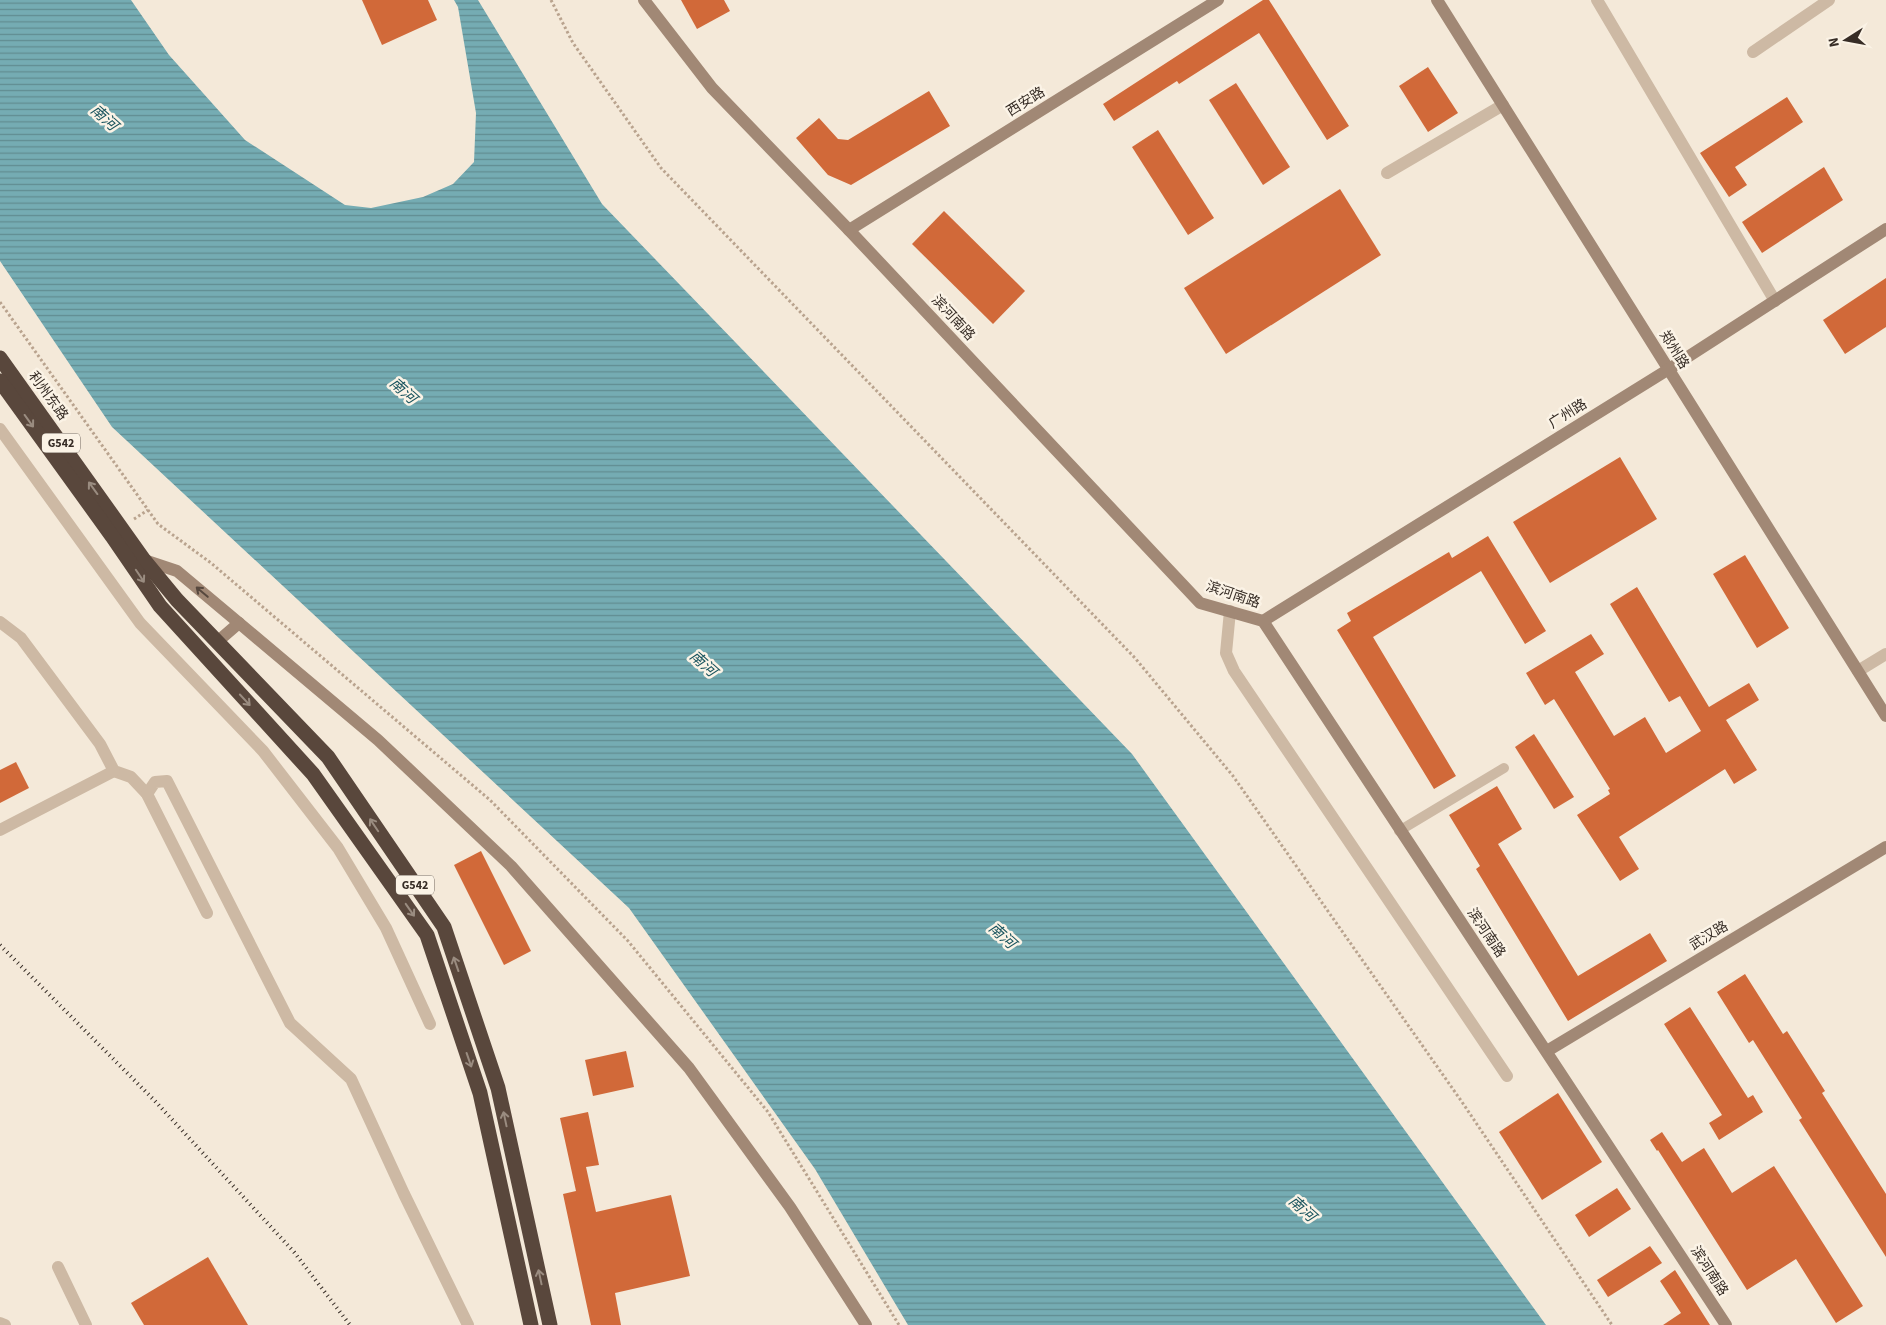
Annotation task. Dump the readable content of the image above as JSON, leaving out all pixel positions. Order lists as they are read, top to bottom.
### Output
{
  "streets": {
    "highway": ["利州东路", "G542"],
    "street": [
      "西安路",
      "滨河南路",
      "郑州路",
      "广州路",
      "武汉路"
    ]
  },
  "crossings": [
    ["西安路", "滨河南路"],
    ["滨河南路", "广州路"],
    ["滨河南路", "武汉路"],
    ["郑州路", "广州路"],
    ["利州东路", "G542"]
  ],
  "water": ["南河"],
  "north": "left"
}
